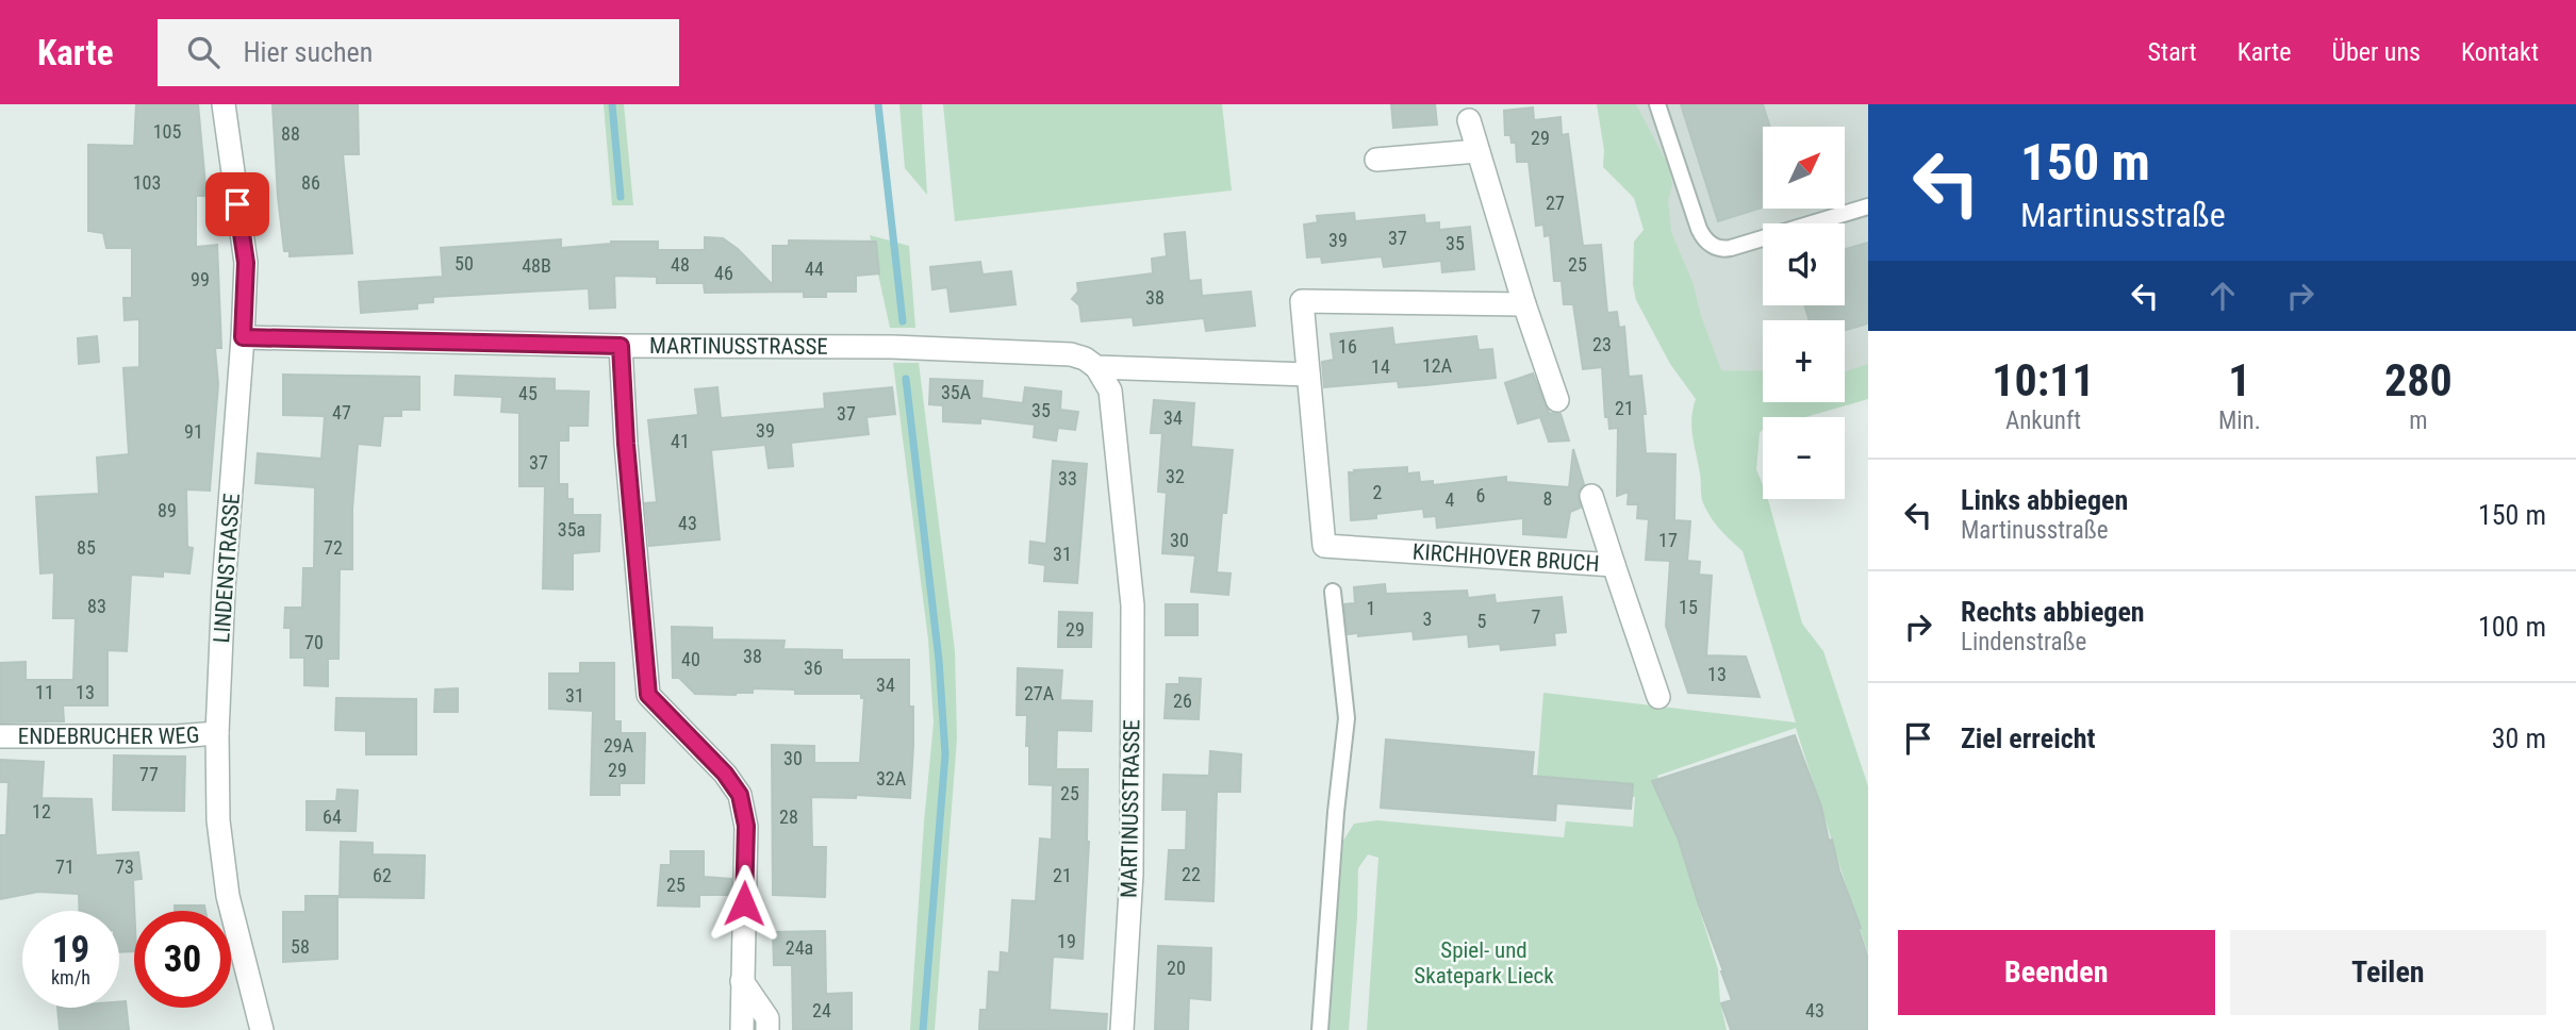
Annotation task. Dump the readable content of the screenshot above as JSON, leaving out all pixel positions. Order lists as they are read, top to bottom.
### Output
{
  "streets": {
    "street": [
      "MARTINUSSTRASSE",
      "KIRCHHOVER BRUCH",
      "LINDENSTRASSE",
      "ENDEBRUCHER WEG"
    ]
  },
  "crossings": [
    ["MARTINUSSTRASSE", "KIRCHHOVER BRUCH"],
    ["MARTINUSSTRASSE", "LINDENSTRASSE"],
    ["LINDENSTRASSE", "ENDEBRUCHER WEG"]
  ],
  "parks": ["Spiel- und Skatepark Lieck"],
  "house_numbers": [
    "105",
    "88",
    "29",
    "103",
    "86",
    "27",
    "37",
    "39",
    "35",
    "50",
    "48",
    "25",
    "48B",
    "44",
    "46",
    "99",
    "38",
    "23",
    "16",
    "12A",
    "14",
    "35A",
    "45",
    "21",
    "35",
    "47",
    "37",
    "34",
    "39",
    "91",
    "41",
    "37",
    "32",
    "33",
    "2",
    "6",
    "8",
    "4",
    "89",
    "43",
    "35a",
    "30",
    "17",
    "85",
    "72",
    "31",
    "83",
    "15",
    "1",
    "7",
    "3",
    "5",
    "29",
    "70",
    "38",
    "40",
    "36",
    "13",
    "34",
    "11",
    "13",
    "27A",
    "31",
    "26",
    "29A",
    "30",
    "29",
    "77",
    "32A",
    "25",
    "12",
    "64",
    "28",
    "71",
    "73",
    "22",
    "62",
    "21",
    "25",
    "19",
    "58",
    "24a",
    "20",
    "24",
    "43"
  ],
  "north": "top right",
  "page": {
    "header": "Karte",
    "search": "Hier suchen",
    "nav": [
      "Start",
      "Karte",
      "Über uns",
      "Kontakt"
    ],
    "turn": ["150 m", "Martinusstraße"],
    "map_buttons": ["+", "−"],
    "eta": [
      "10:11",
      "Ankunft",
      "1",
      "Min.",
      "280",
      "m"
    ],
    "list": [
      {
        "name": "Links abbiegen",
        "note": "Martinusstraße",
        "value": "150 m"
      },
      {
        "name": "Rechts abbiegen",
        "note": "Lindenstraße",
        "value": "100 m"
      },
      {
        "name": "Ziel erreicht",
        "value": "30 m"
      }
    ],
    "speed": "19 km/h",
    "limit": "30",
    "buttons": ["Beenden", "Teilen"]
  }
}
